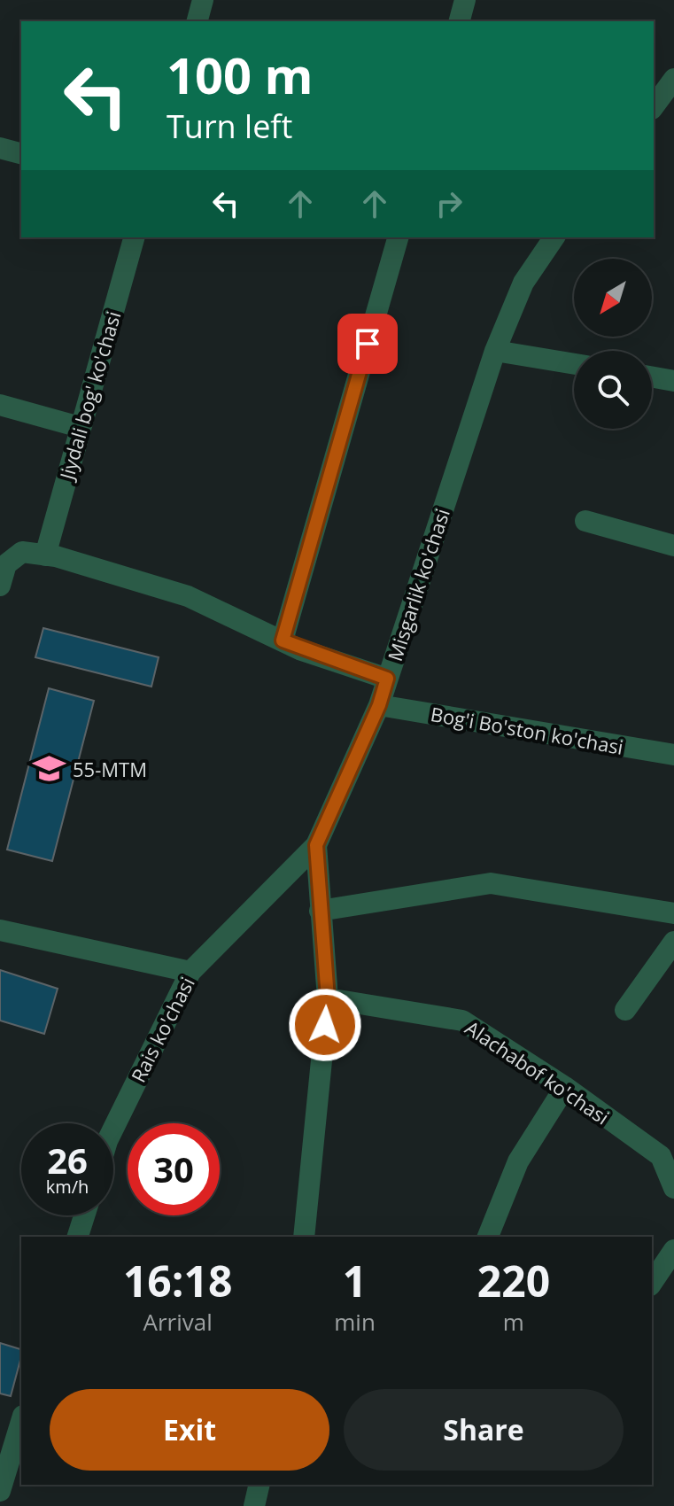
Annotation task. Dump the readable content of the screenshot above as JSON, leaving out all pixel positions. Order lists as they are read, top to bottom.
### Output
{
  "streets": {
    "street": [
      "Jiydali bog' ko'chasi",
      "Misgarlik ko'chasi",
      "Bog'i Bo'ston ko'chasi",
      "Rais ko'chasi",
      "Alachabof ko'chasi"
    ]
  },
  "crossings": [
    ["Misgarlik ko'chasi", "Bog'i Bo'ston ko'chasi"],
    ["Misgarlik ko'chasi", "Rais ko'chasi"],
    ["Misgarlik ko'chasi", "Alachabof ko'chasi"]
  ],
  "places": {
    "school or university": ["55-МТМ"]
  },
  "north": "bottom left",
  "page": {
    "turn": ["100 m", "Turn left"],
    "speed": "26 km/h",
    "limit": "30",
    "eta": [
      "16:18",
      "Arrival",
      "1",
      "min",
      "220",
      "m"
    ],
    "buttons": ["Exit", "Share"]
  }
}
